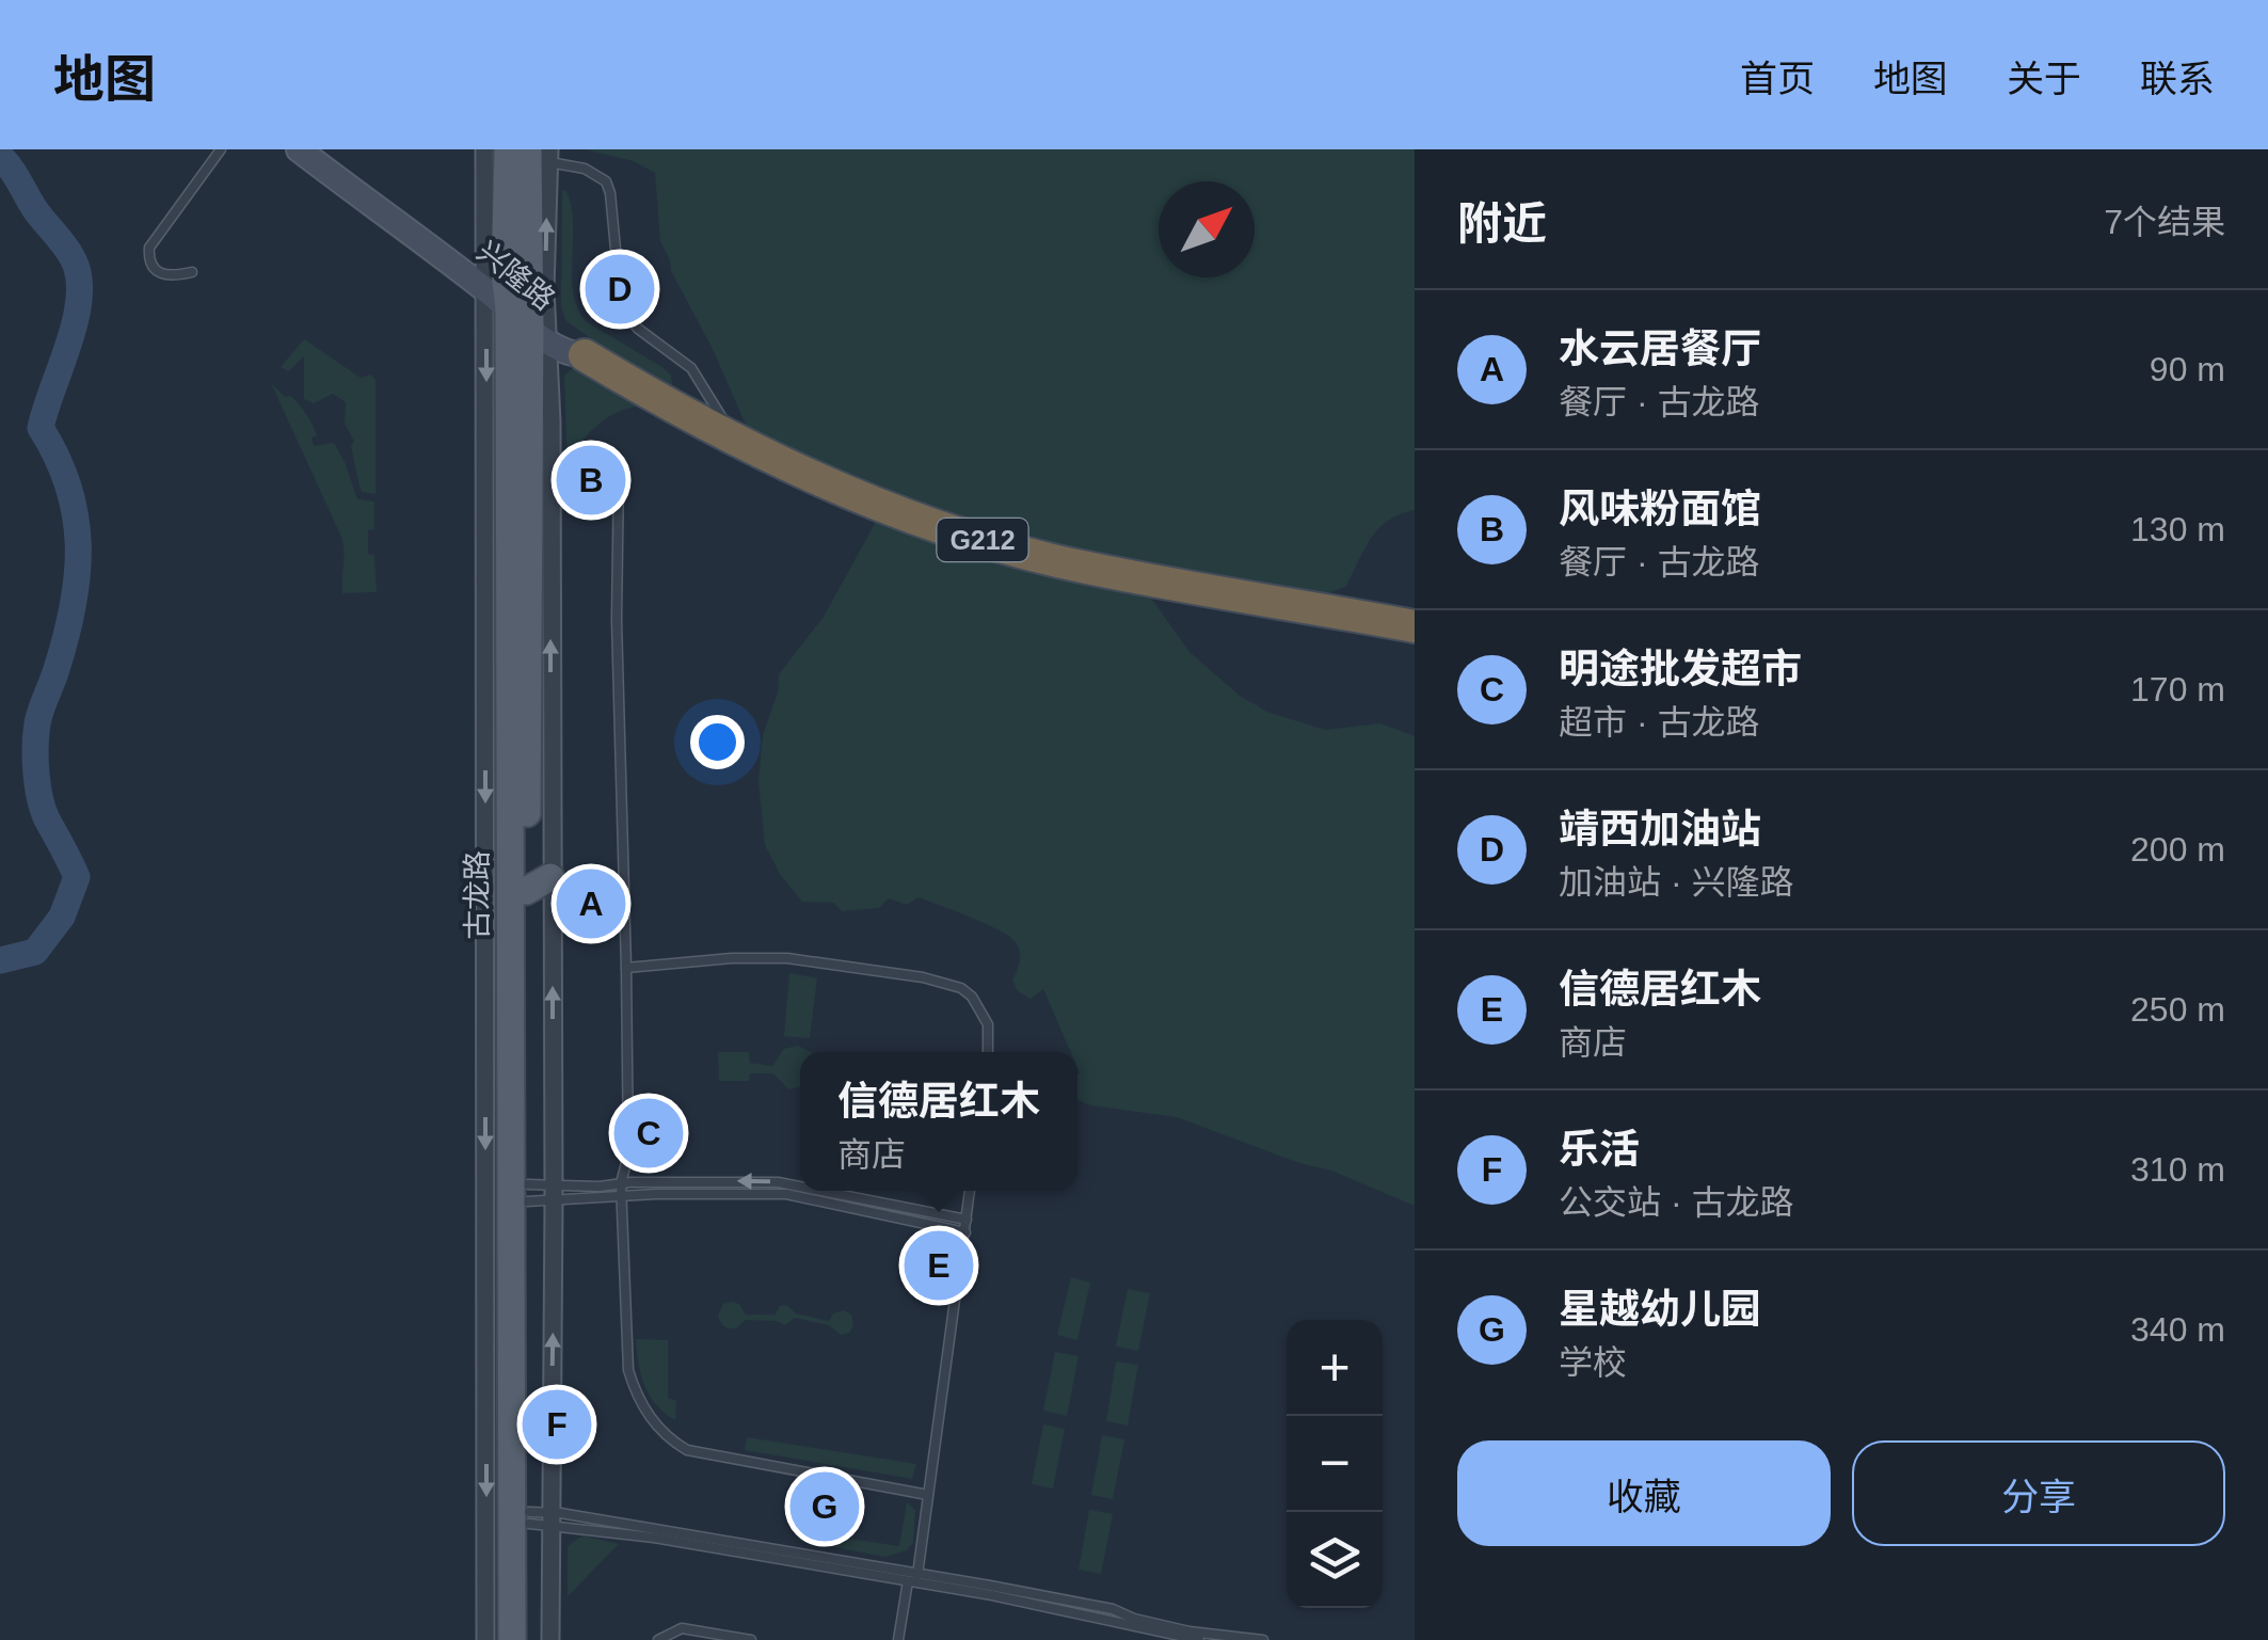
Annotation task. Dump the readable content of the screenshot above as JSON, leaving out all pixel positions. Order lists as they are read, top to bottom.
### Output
{
  "streets": {
    "highway": ["G212"],
    "main road": ["兴隆路", "古龙路"]
  },
  "crossings": [
    ["兴隆路", "G212"],
    ["兴隆路", "古龙路"]
  ],
  "north": "top right",
  "page": {
    "header": "地图",
    "nav": [
      "首页",
      "地图",
      "关于",
      "联系"
    ],
    "heading": ["附近", "7个结果"],
    "pins": [
      "D",
      "B",
      "A",
      "C",
      "E",
      "F",
      "G"
    ],
    "list": [
      {
        "mark": "A",
        "name": "水云居餐厅",
        "note": "餐厅 · 古龙路",
        "value": "90 m"
      },
      {
        "mark": "B",
        "name": "风味粉面馆",
        "note": "餐厅 · 古龙路",
        "value": "130 m"
      },
      {
        "mark": "C",
        "name": "明途批发超市",
        "note": "超市 · 古龙路",
        "value": "170 m"
      },
      {
        "mark": "D",
        "name": "靖西加油站",
        "note": "加油站 · 兴隆路",
        "value": "200 m"
      },
      {
        "mark": "E",
        "name": "信德居红木",
        "note": "商店",
        "value": "250 m"
      },
      {
        "mark": "F",
        "name": "乐活",
        "note": "公交站 · 古龙路",
        "value": "310 m"
      },
      {
        "mark": "G",
        "name": "星越幼儿园",
        "note": "学校",
        "value": "340 m"
      }
    ],
    "popup": ["信德居红木", "商店"],
    "map_buttons": ["+", "−"],
    "buttons": ["收藏", "分享"]
  }
}
